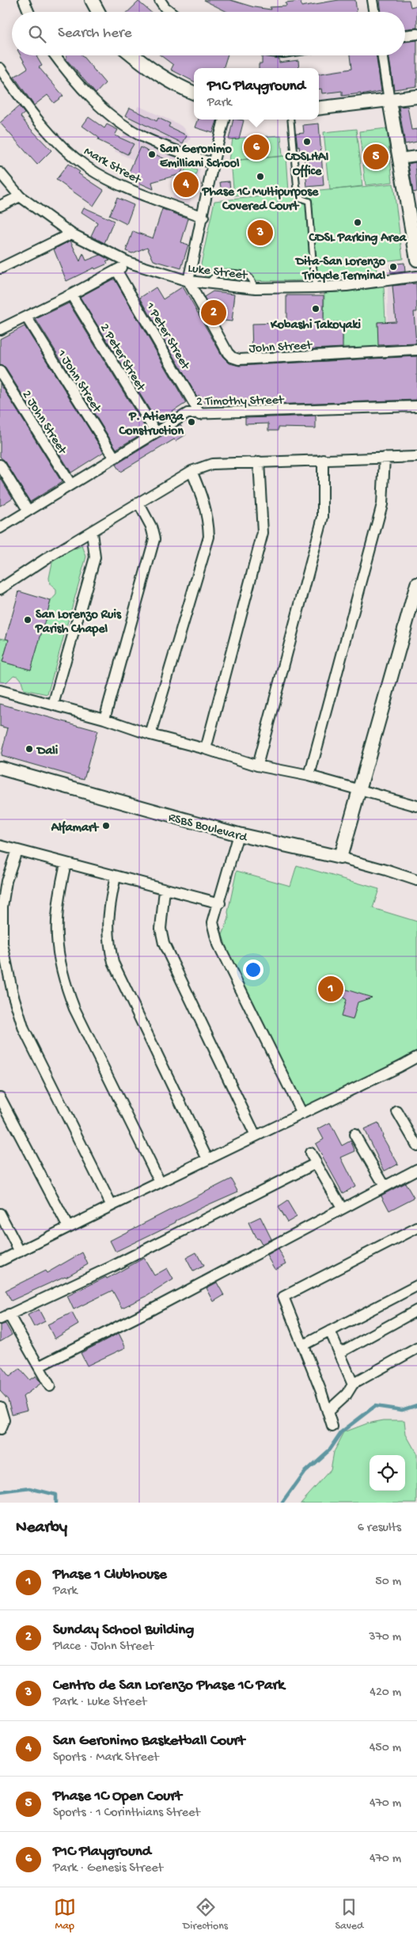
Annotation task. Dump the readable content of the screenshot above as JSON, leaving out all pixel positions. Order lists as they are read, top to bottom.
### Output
{
  "streets": {
    "street": [
      "Mark Street",
      "Luke Street",
      "1 Peter Street",
      "John Street",
      "2 Peter Street",
      "1 John Street",
      "2 Timothy Street",
      "2 John Street",
      "RSBS Boulevard"
    ]
  },
  "crossings": [
    ["Luke Street", "John Street"],
    ["1 Peter Street", "2 Timothy Street"],
    ["2 Peter Street", "2 Timothy Street"],
    ["1 John Street", "2 Timothy Street"],
    ["2 Timothy Street", "2 John Street"]
  ],
  "places": [
    "CDSLHAI Office",
    "San Geronimo Emilliani School",
    "Phase 1C Multipurpose Covered Court",
    "CDSL Parking Area",
    "Dita-San Lorenzo Tricycle Terminal",
    "Kobashi Takoyaki",
    "P. Atienza Construction",
    "San Lorenzo Ruis Parish Chapel",
    "Dali",
    "Alfamart"
  ],
  "page": {
    "search": "Search here",
    "popup": ["P1C Playground", "Park"],
    "pins": [
      "6",
      "5",
      "4",
      "3",
      "2",
      "1"
    ],
    "heading": ["Nearby", "6 results"],
    "list": [
      {
        "mark": "1",
        "name": "Phase 1 Clubhouse",
        "note": "Park",
        "value": "50 m"
      },
      {
        "mark": "2",
        "name": "Sunday School Building",
        "note": "Place · John Street",
        "value": "370 m"
      },
      {
        "mark": "3",
        "name": "Centro de San Lorenzo Phase 1C Park",
        "note": "Park · Luke Street",
        "value": "420 m"
      },
      {
        "mark": "4",
        "name": "San Geronimo Basketball Court",
        "note": "Sports · Mark Street",
        "value": "450 m"
      },
      {
        "mark": "5",
        "name": "Phase 1C Open Court",
        "note": "Sports · 1 Corinthians Street",
        "value": "470 m"
      },
      {
        "mark": "6",
        "name": "P1C Playground",
        "note": "Park · Genesis Street",
        "value": "470 m"
      }
    ],
    "nav": ["Map", "Directions", "Saved"]
  }
}
